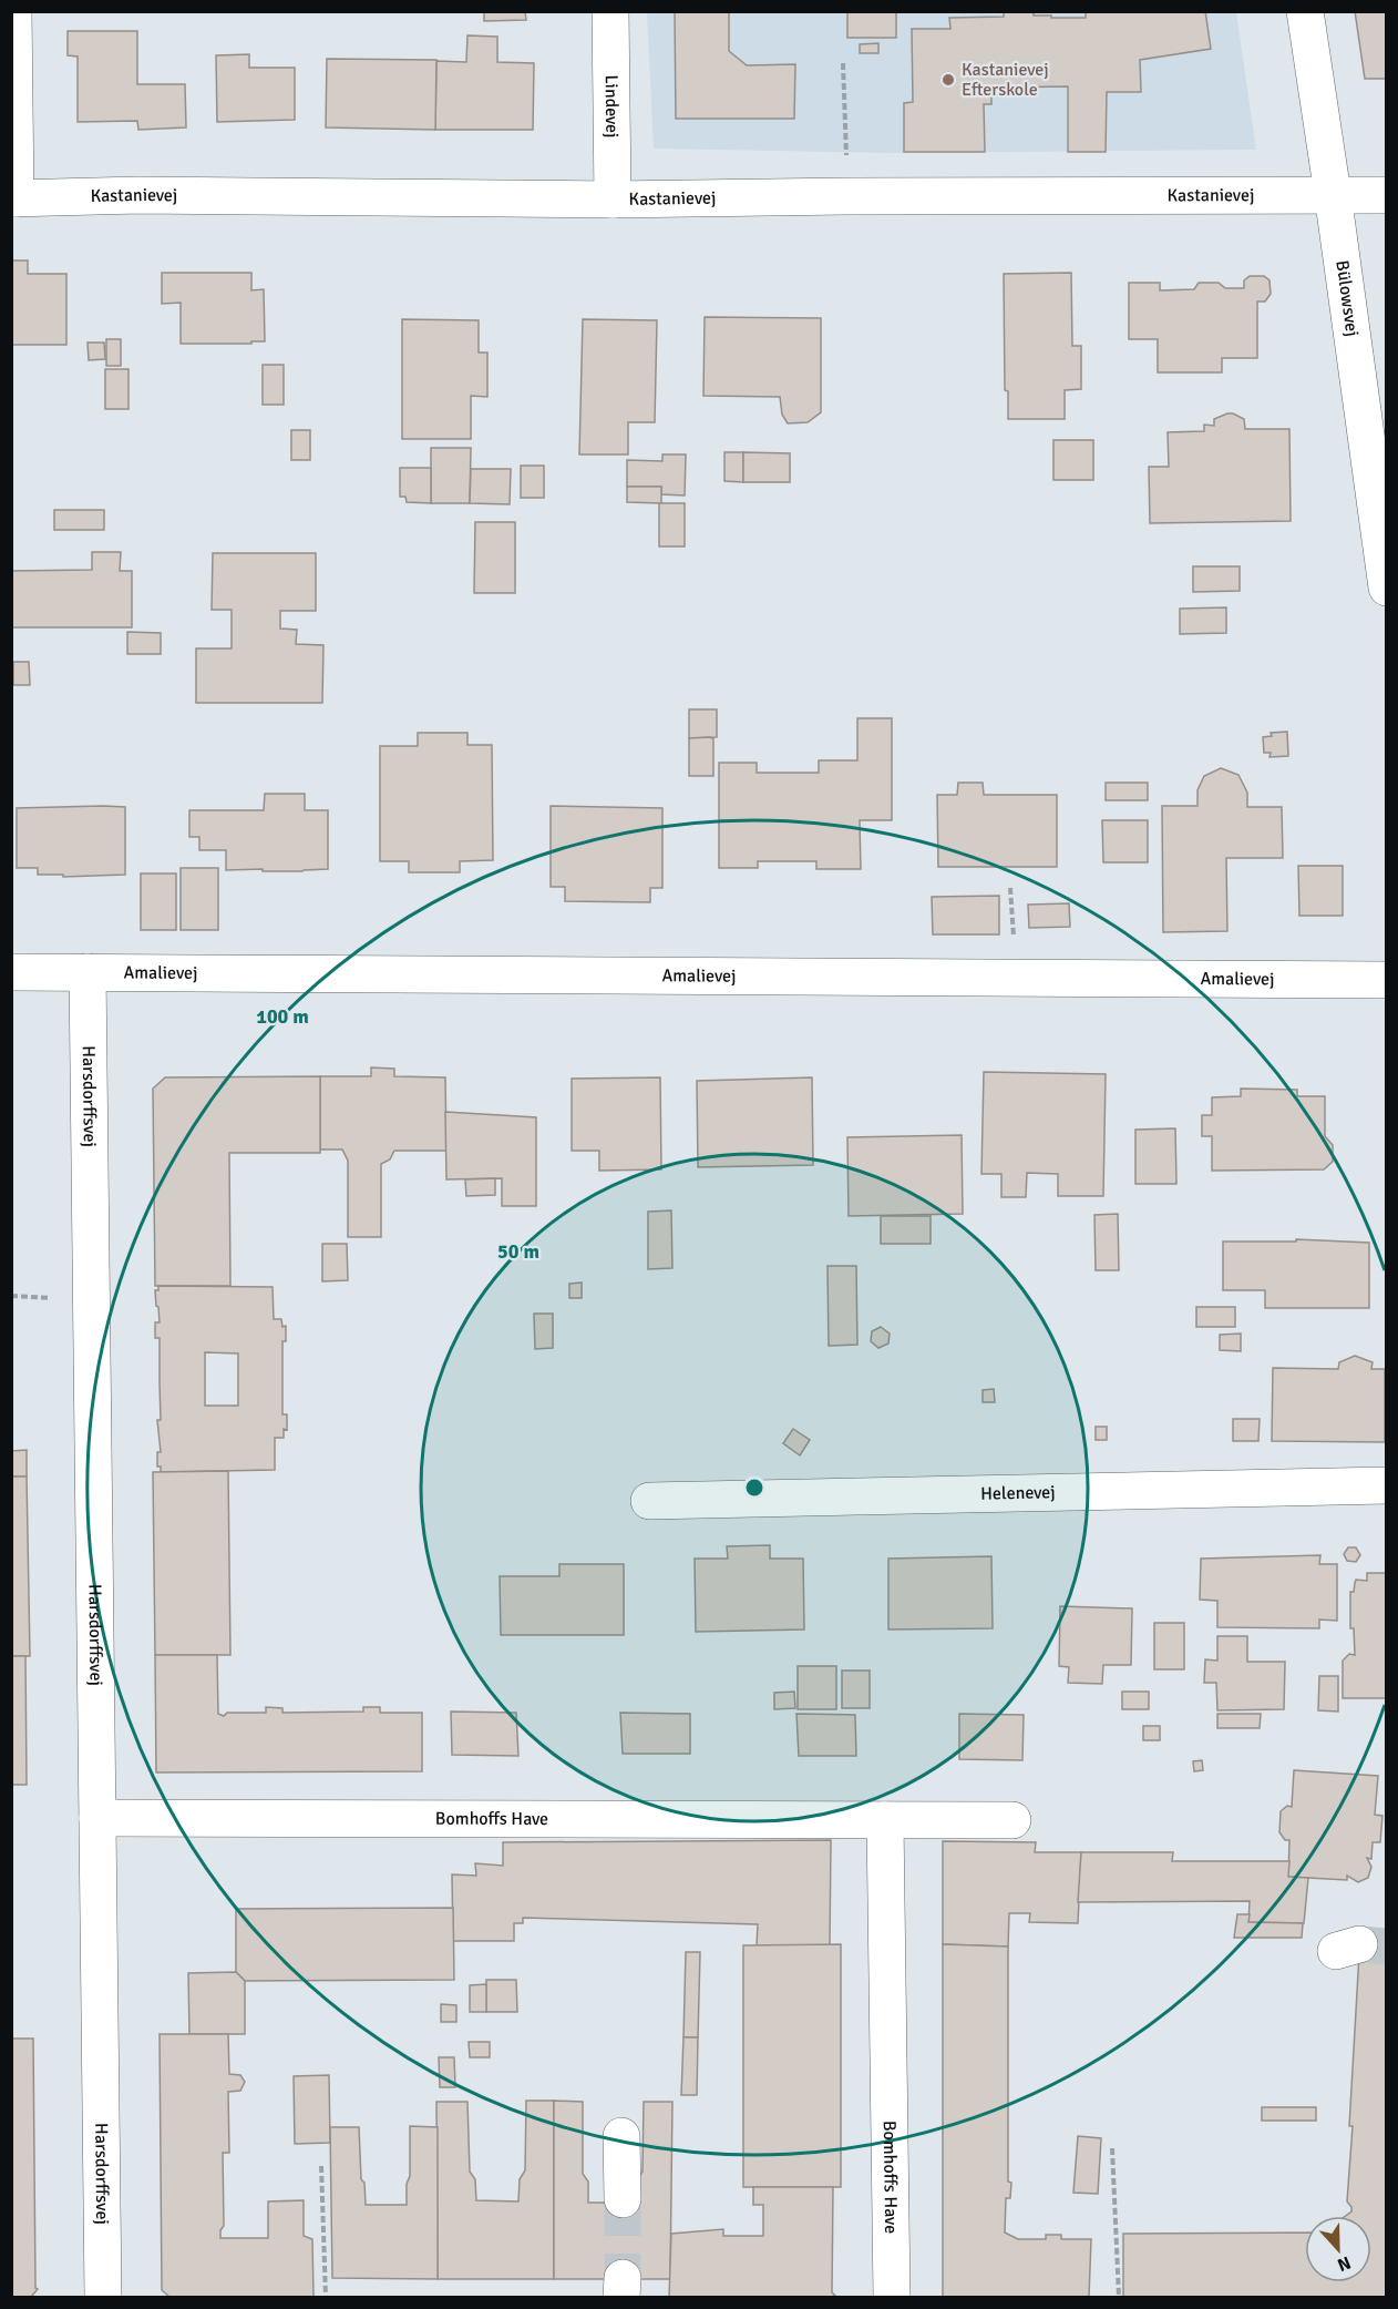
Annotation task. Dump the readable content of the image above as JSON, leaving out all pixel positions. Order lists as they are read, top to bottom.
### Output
{
  "streets": {
    "street": [
      "Lindevej",
      "Kastanievej",
      "Bülowsvej",
      "Amalievej",
      "Harsdorffsvej",
      "Helenevej",
      "Bomhoffs Have"
    ]
  },
  "crossings": [
    ["Lindevej", "Kastanievej"],
    ["Kastanievej", "Bülowsvej"],
    ["Amalievej", "Harsdorffsvej"],
    ["Harsdorffsvej", "Bomhoffs Have"]
  ],
  "places": ["Kastanievej Efterskole"],
  "north": "bottom",
  "rings": ["100 m", "50 m"]
}
